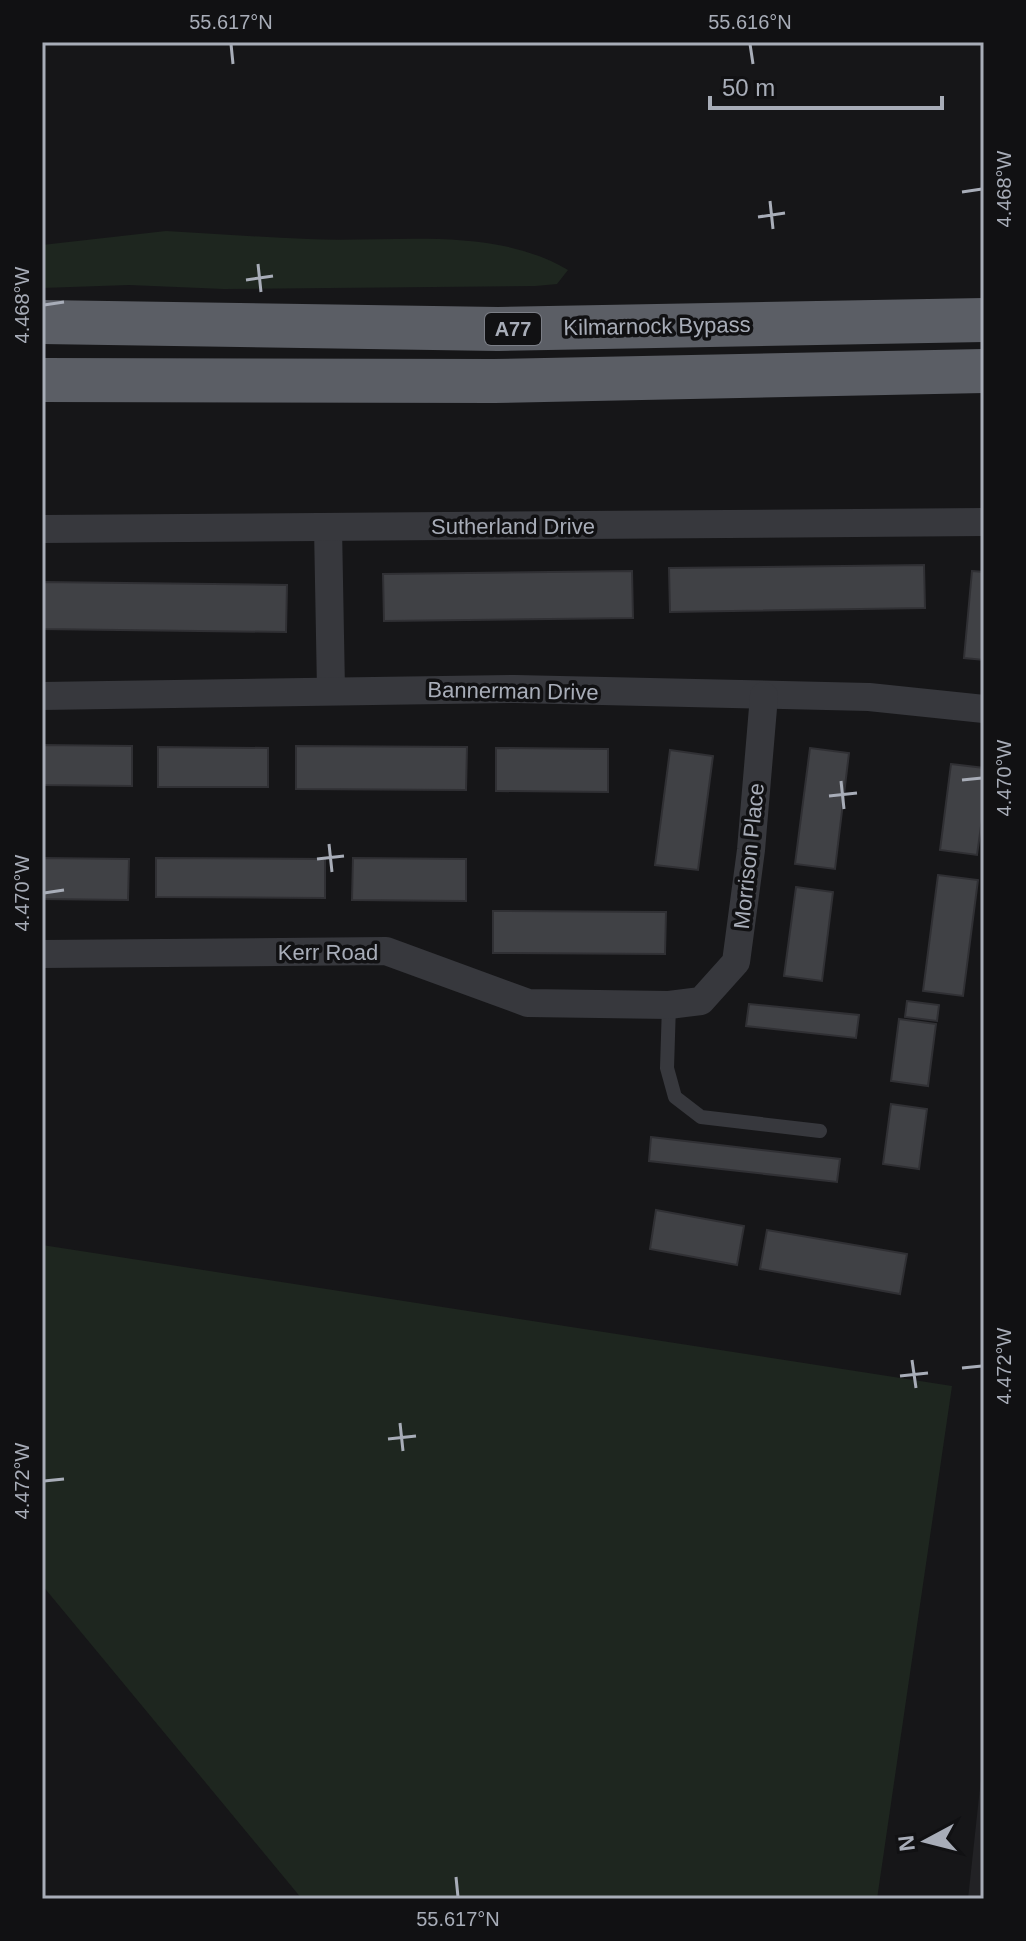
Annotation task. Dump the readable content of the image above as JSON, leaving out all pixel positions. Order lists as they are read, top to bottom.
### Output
{
  "streets": {
    "highway": ["Kilmarnock Bypass", "A77"],
    "street": [
      "Sutherland Drive",
      "Bannerman Drive",
      "Morrison Place",
      "Kerr Road"
    ]
  },
  "crossings": [
    ["Bannerman Drive", "Morrison Place"],
    ["Morrison Place", "Kerr Road"]
  ],
  "scale_bar": "50 m",
  "north": "left",
  "coordinates": [
    "55.617°N",
    "55.616°N",
    "4.468°W",
    "4.470°W",
    "4.472°W"
  ]
}
